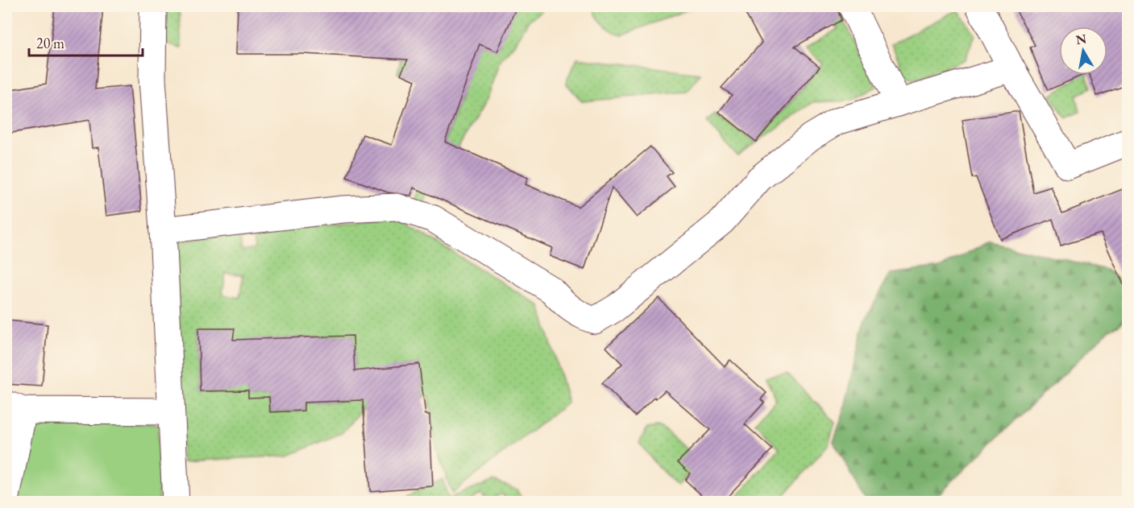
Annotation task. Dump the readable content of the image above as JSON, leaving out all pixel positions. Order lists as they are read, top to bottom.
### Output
{
  "scale_bar": "20 m",
  "north": "top"
}
